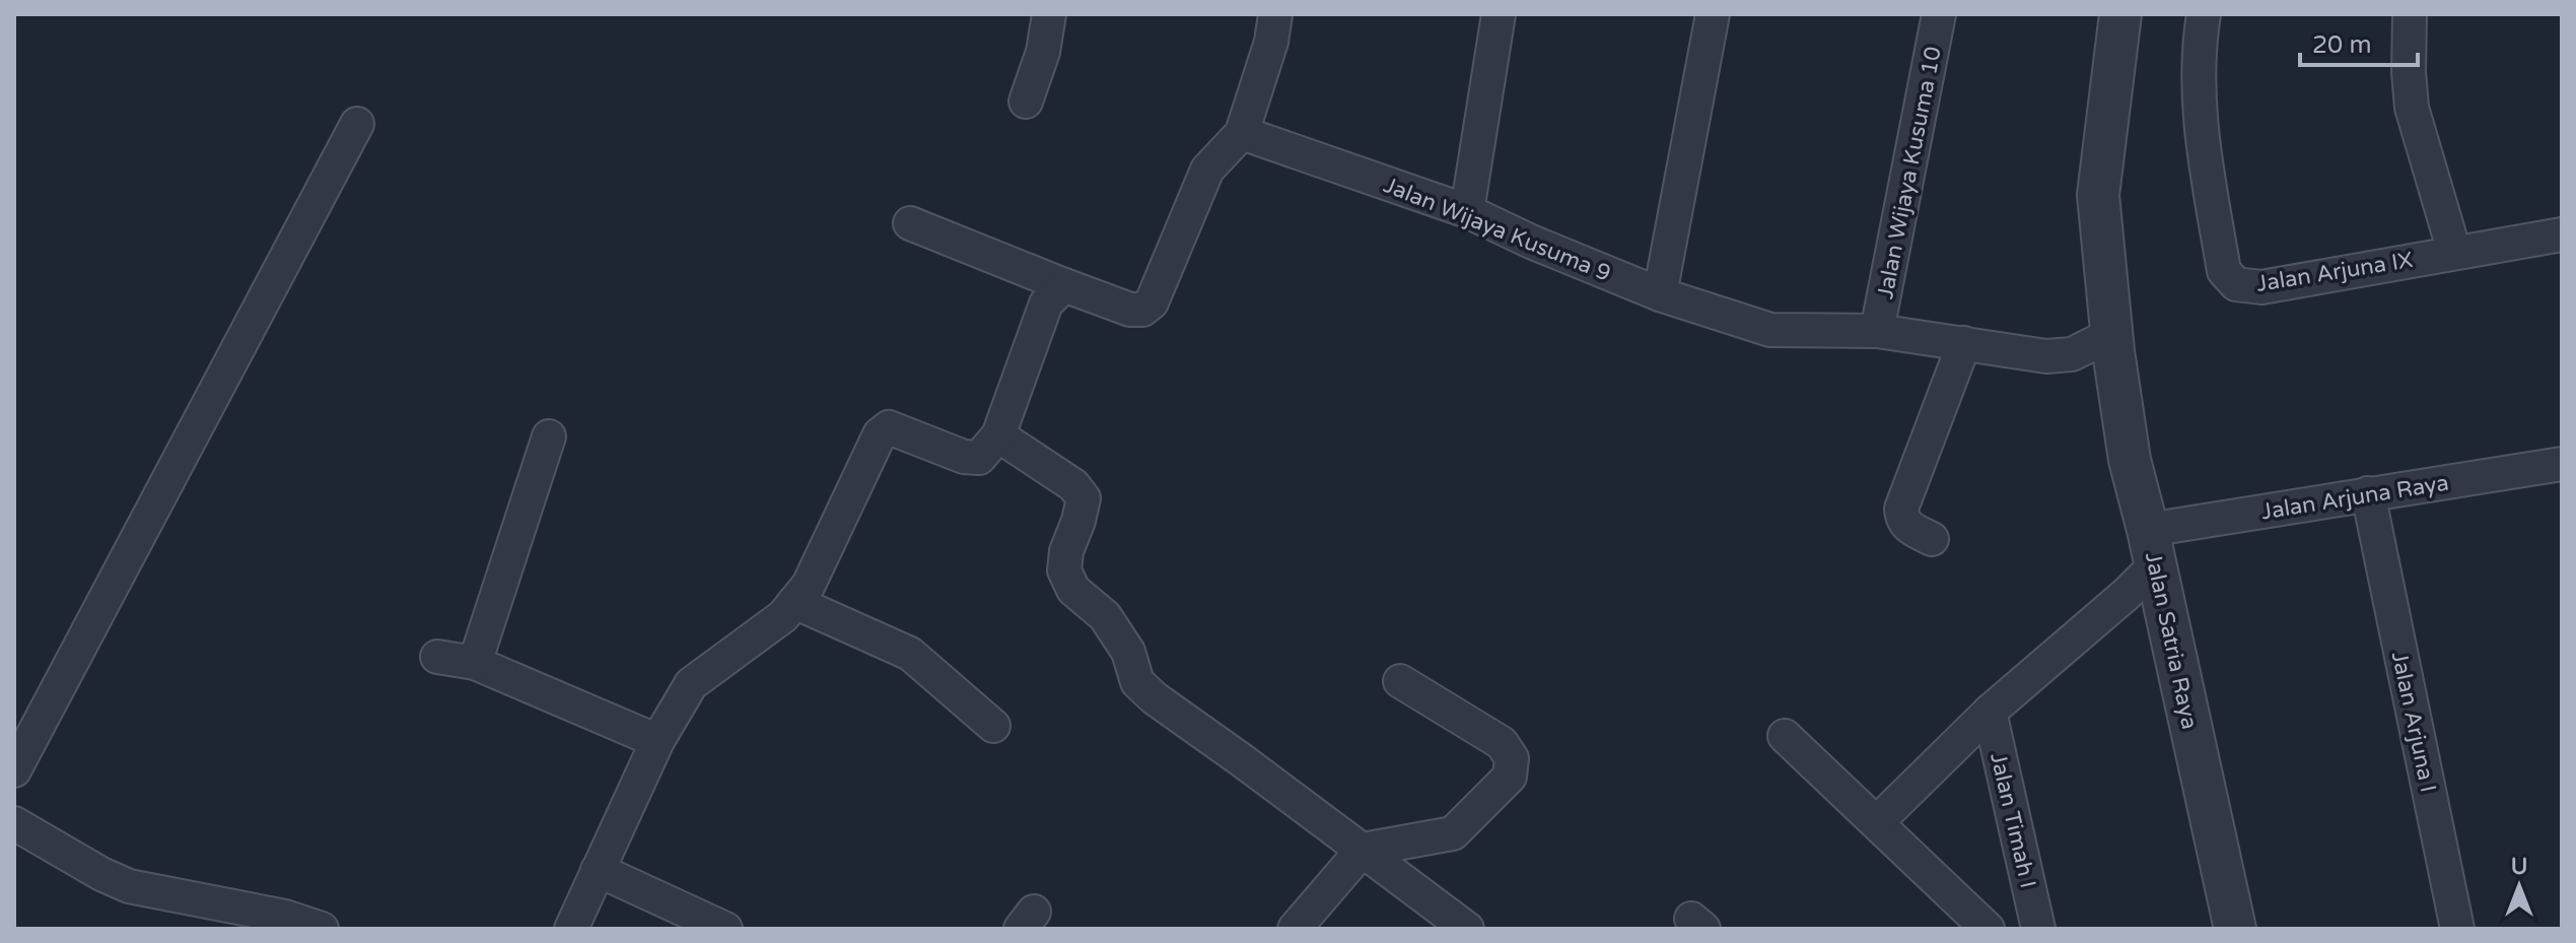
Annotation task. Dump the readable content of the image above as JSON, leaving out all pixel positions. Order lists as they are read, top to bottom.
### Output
{
  "streets": {
    "street": [
      "Jalan Wijaya Kusuma 10",
      "Jalan Wijaya Kusuma 9",
      "Jalan Arjuna IX",
      "Jalan Arjuna Raya",
      "Jalan Satria Raya",
      "Jalan Arjuna I",
      "Jalan Timah I"
    ]
  },
  "crossings": [
    ["Jalan Wijaya Kusuma 10", "Jalan Wijaya Kusuma 9"],
    ["Jalan Wijaya Kusuma 9", "Jalan Satria Raya"],
    ["Jalan Arjuna Raya", "Jalan Satria Raya"],
    ["Jalan Arjuna Raya", "Jalan Arjuna I"]
  ],
  "scale_bar": "20 m",
  "north": "top"
}
